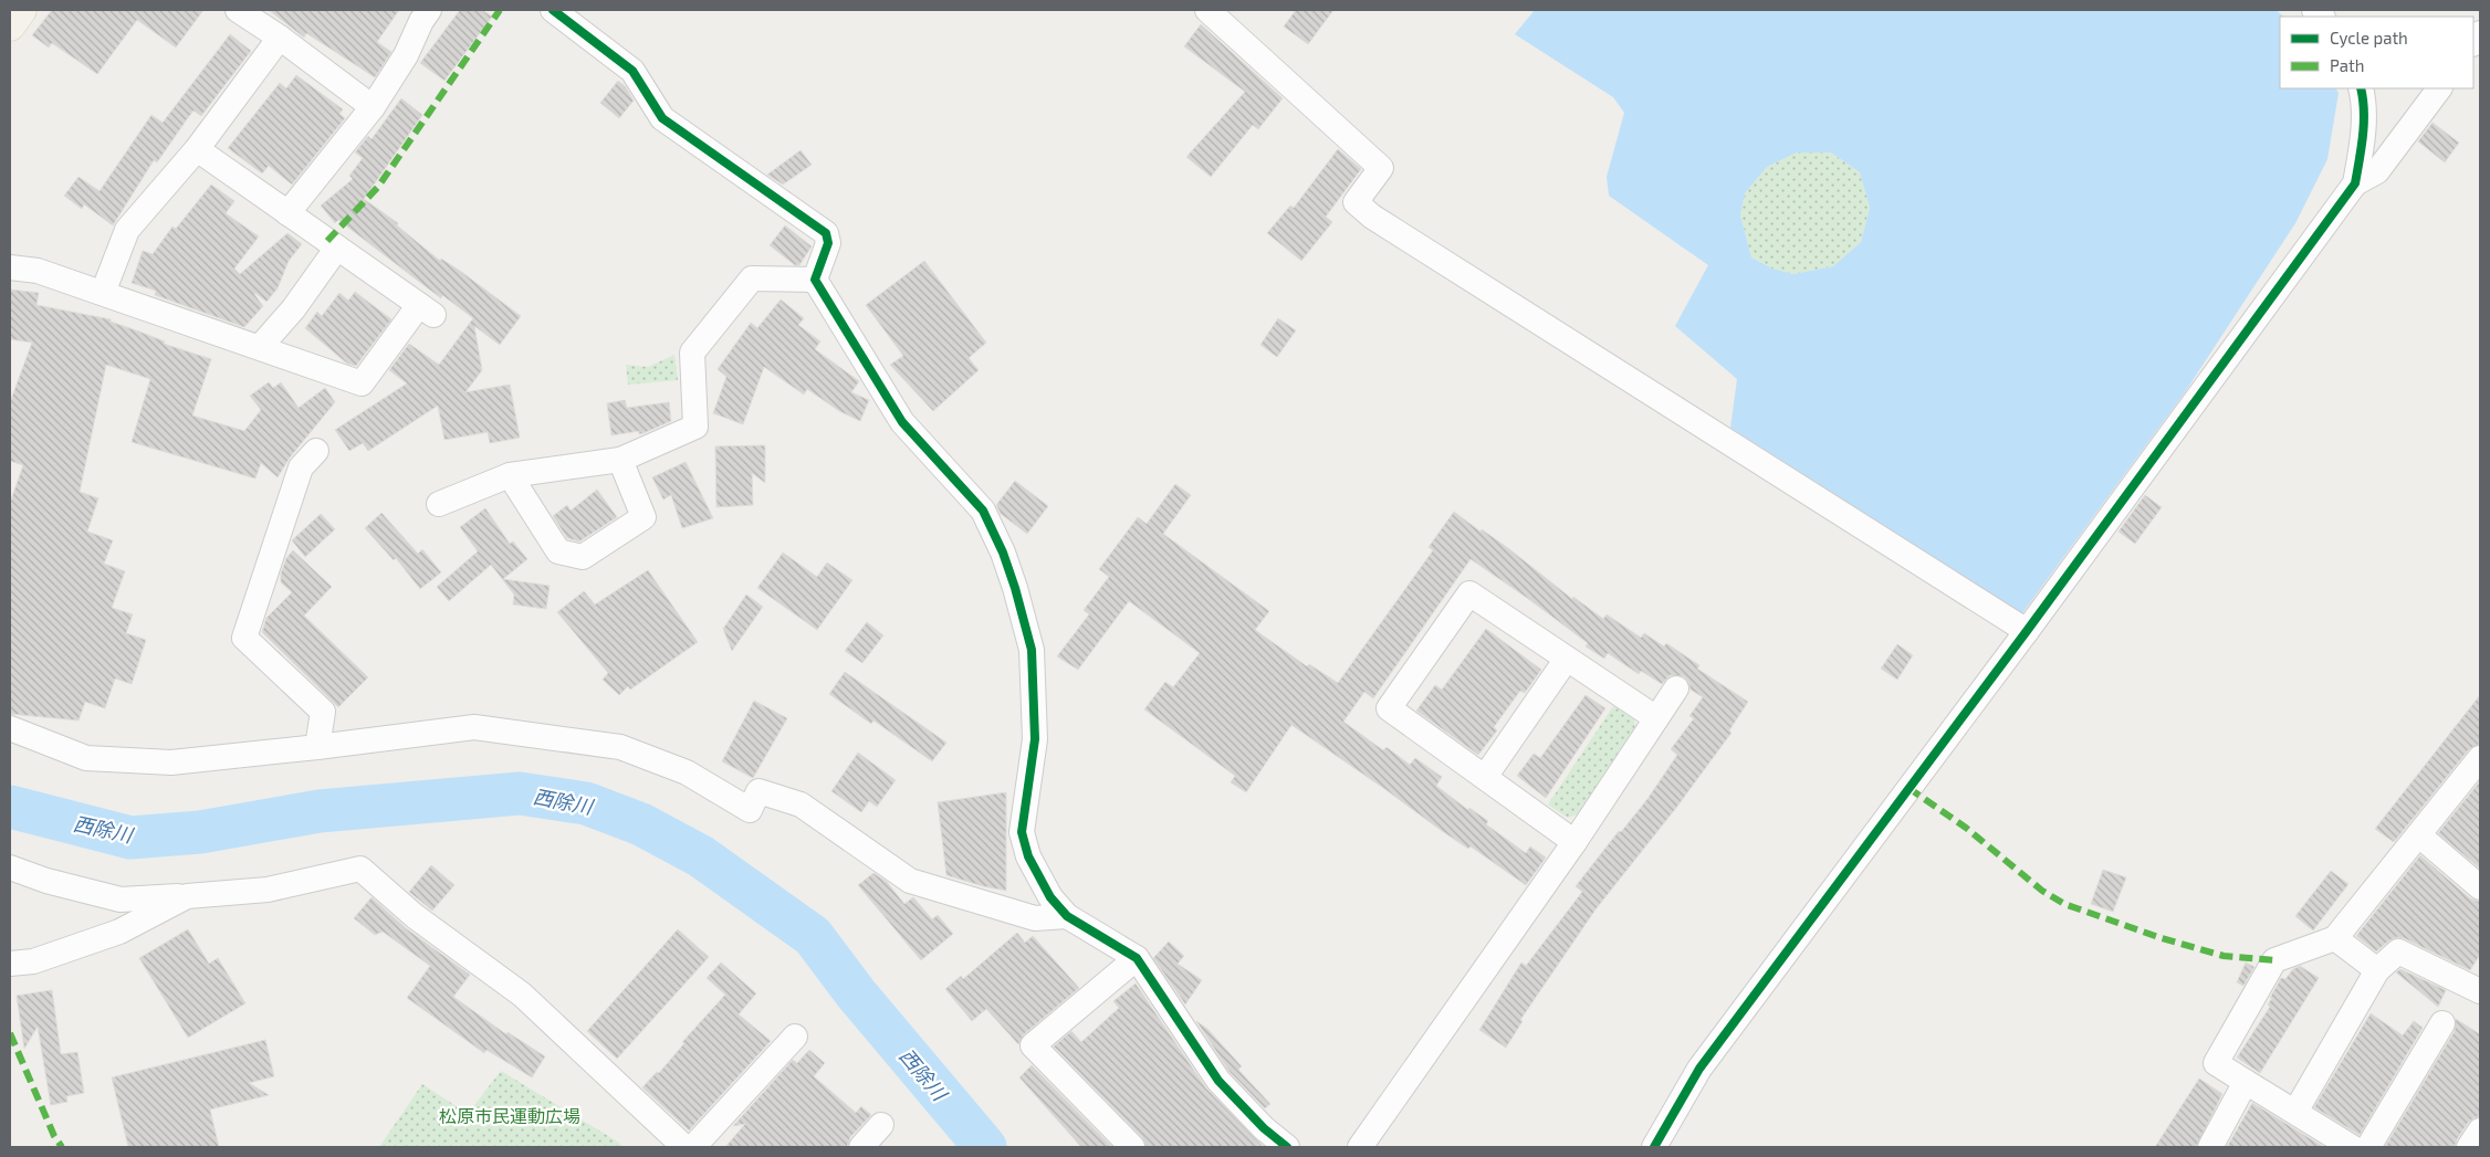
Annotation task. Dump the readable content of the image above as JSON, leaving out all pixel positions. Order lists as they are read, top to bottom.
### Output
{
  "water": ["西除川"],
  "parks": ["松原市民運動広場"],
  "legend": ["Cycle path", "Path"]
}
